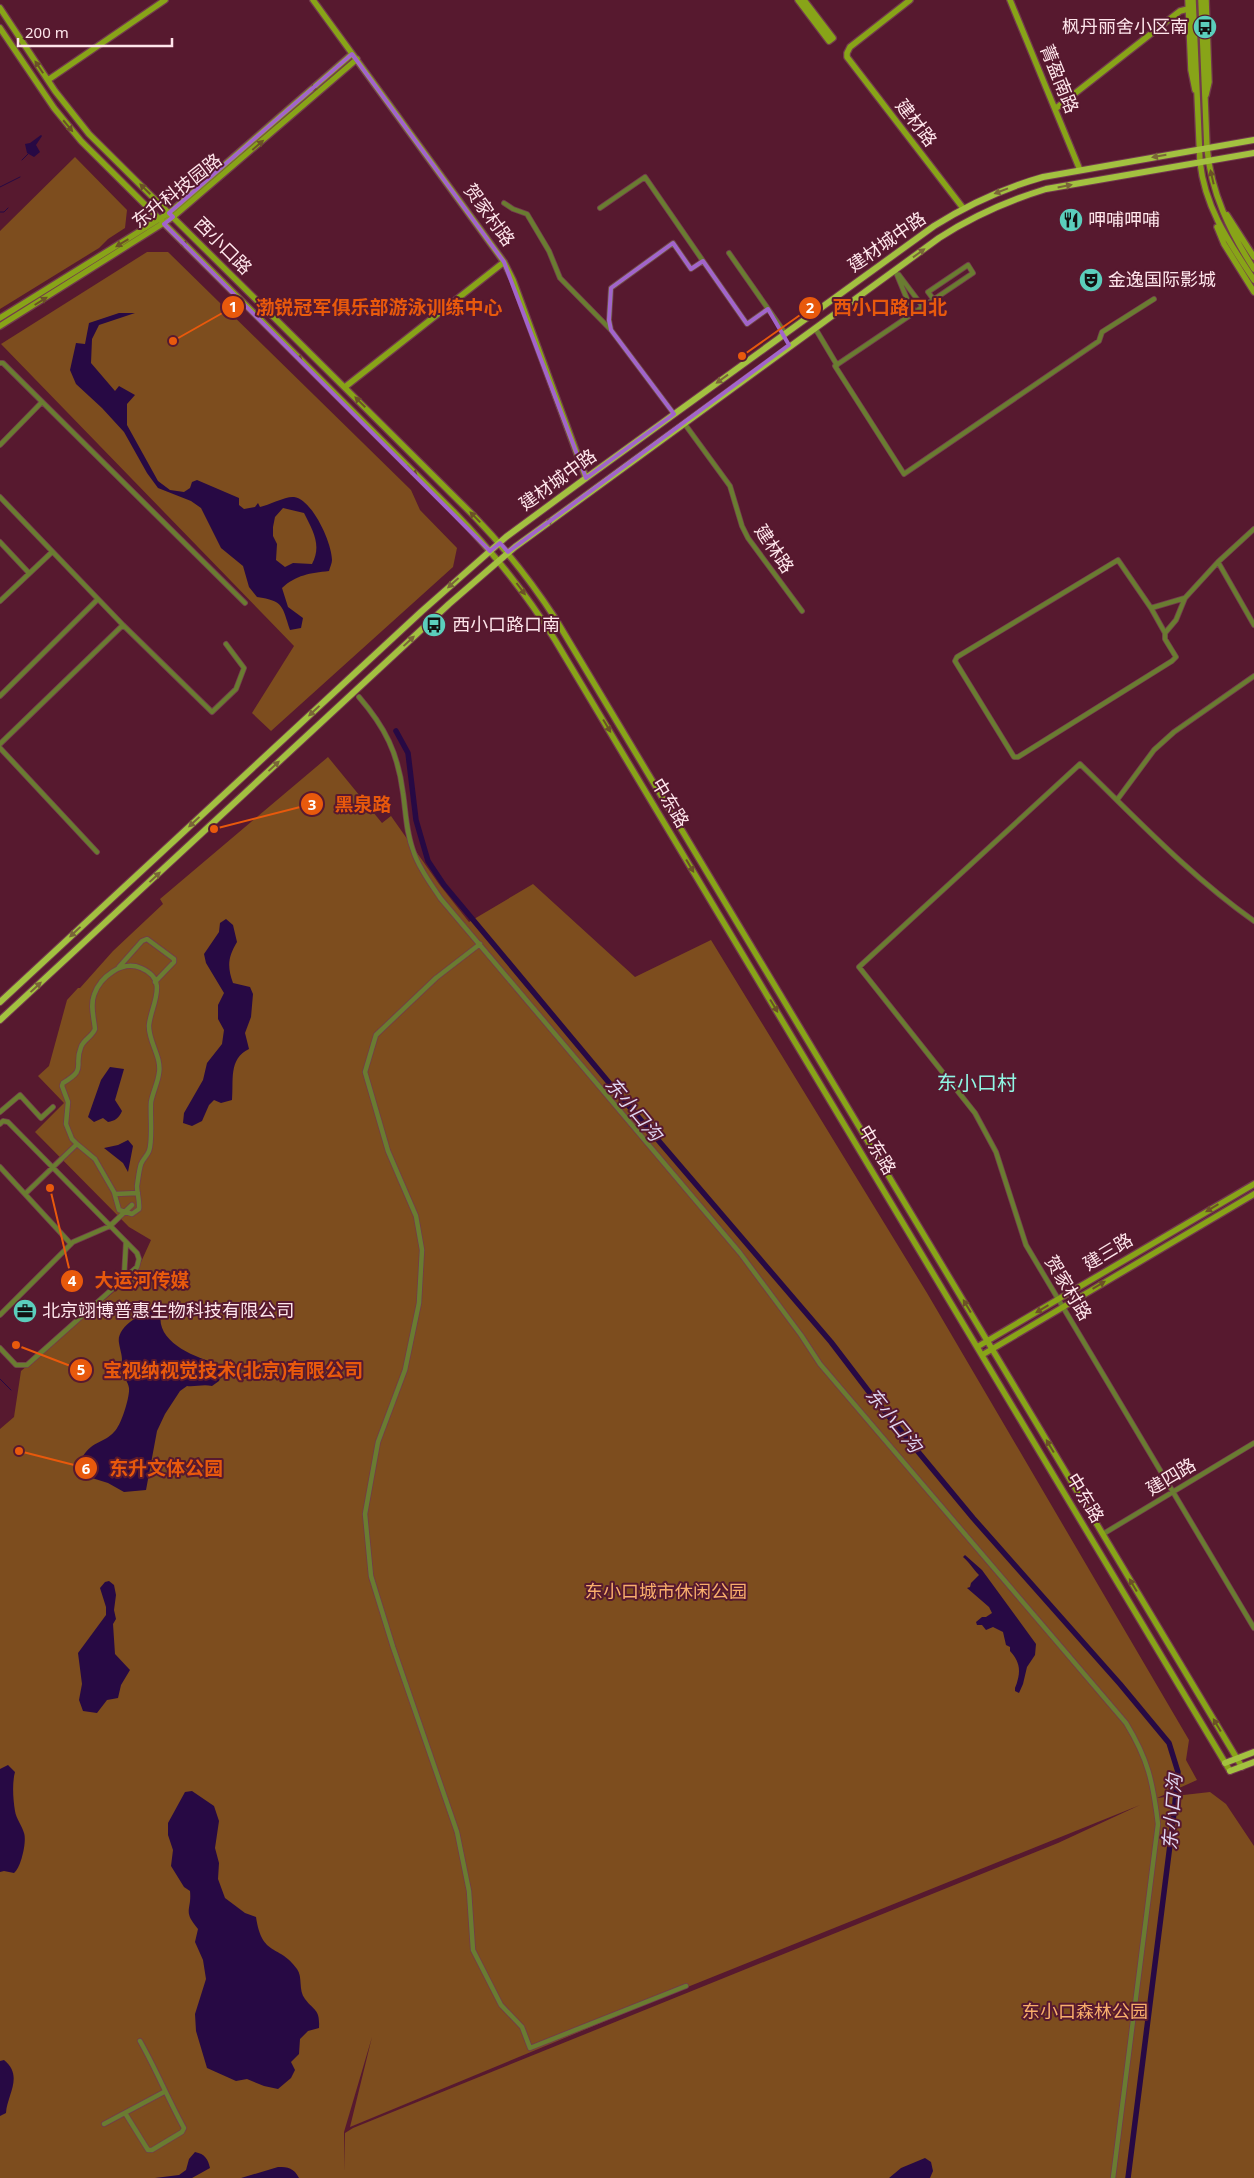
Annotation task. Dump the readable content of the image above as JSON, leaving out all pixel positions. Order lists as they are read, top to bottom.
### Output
{
  "streets": {
    "main road": [
      "菁盈南路",
      "建材路",
      "东升科技园路",
      "贺家村路",
      "建材城中路",
      "西小口路",
      "中东路",
      "建三路"
    ],
    "street": ["建林路", "建四路"]
  },
  "crossings": [
    ["菁盈南路", "建材城中路"],
    ["建材路", "建材城中路"],
    ["东升科技园路", "贺家村路"],
    ["东升科技园路", "西小口路"],
    ["贺家村路", "建材城中路"],
    ["贺家村路", "建三路"],
    ["贺家村路", "建四路"],
    ["建材城中路", "西小口路"],
    ["建材城中路", "建林路"],
    ["建材城中路", "中东路"],
    ["西小口路", "中东路"],
    ["中东路", "建三路"],
    ["中东路", "建四路"]
  ],
  "districts": ["东小口村"],
  "water": ["东小口沟"],
  "parks": ["东小口城市休闲公园", "东小口森林公园"],
  "places": {
    "bus stop": ["枫丹丽舍小区南", "西小口路口南"],
    "restaurant": ["呷哺呷哺"],
    "theatre": ["金逸国际影城"],
    "other": [
      "渤锐冠军俱乐部游泳训练中心",
      "西小口路口北",
      "黑泉路",
      "大运河传媒",
      "宝视纳视觉技术(北京)有限公司",
      "东升文体公园"
    ],
    "office": ["北京翊博普惠生物科技有限公司"]
  },
  "scale_bar": "200 m"
}
